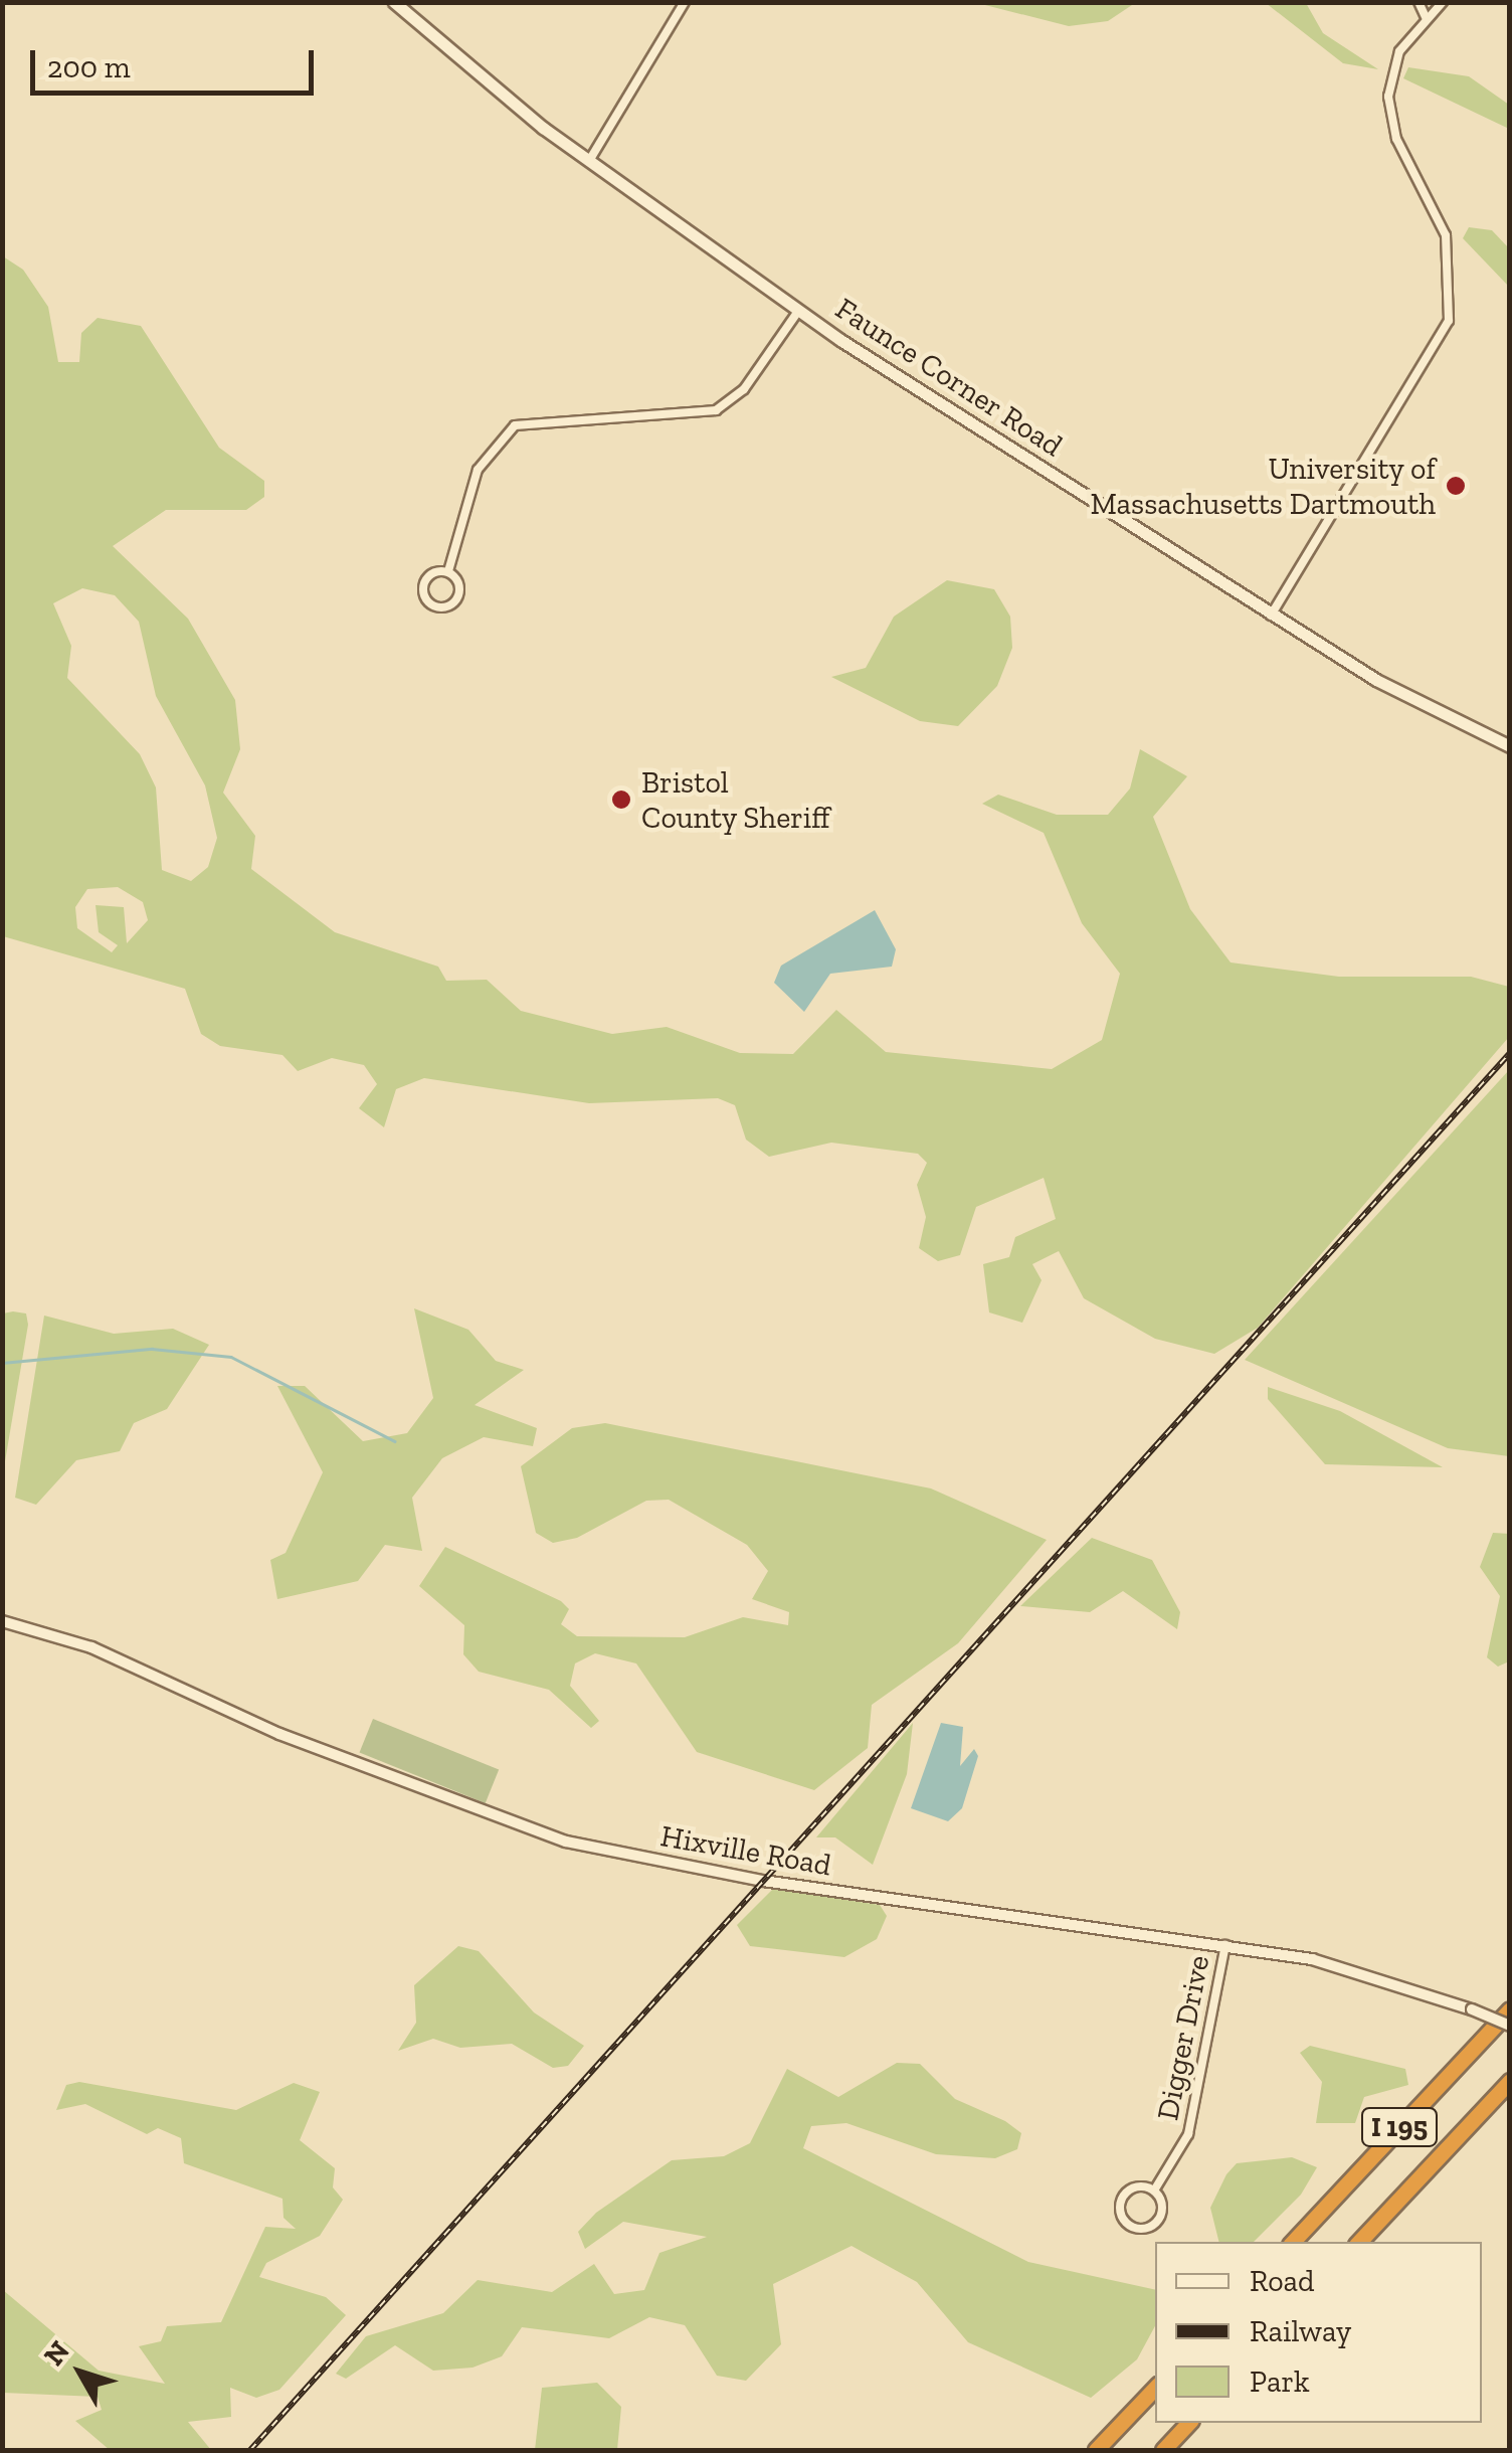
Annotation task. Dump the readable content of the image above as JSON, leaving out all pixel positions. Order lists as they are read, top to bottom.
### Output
{
  "streets": {
    "highway": ["I 195"],
    "main road": ["Faunce Corner Road"],
    "street": ["Hixville Road", "Digger Drive"]
  },
  "crossings": [
    ["Hixville Road", "Digger Drive"]
  ],
  "places": ["University of Massachusetts Dartmouth", "Bristol County Sheriff"],
  "legend": ["Road", "Railway", "Park"],
  "scale_bar": "200 m",
  "north": "top left"
}
